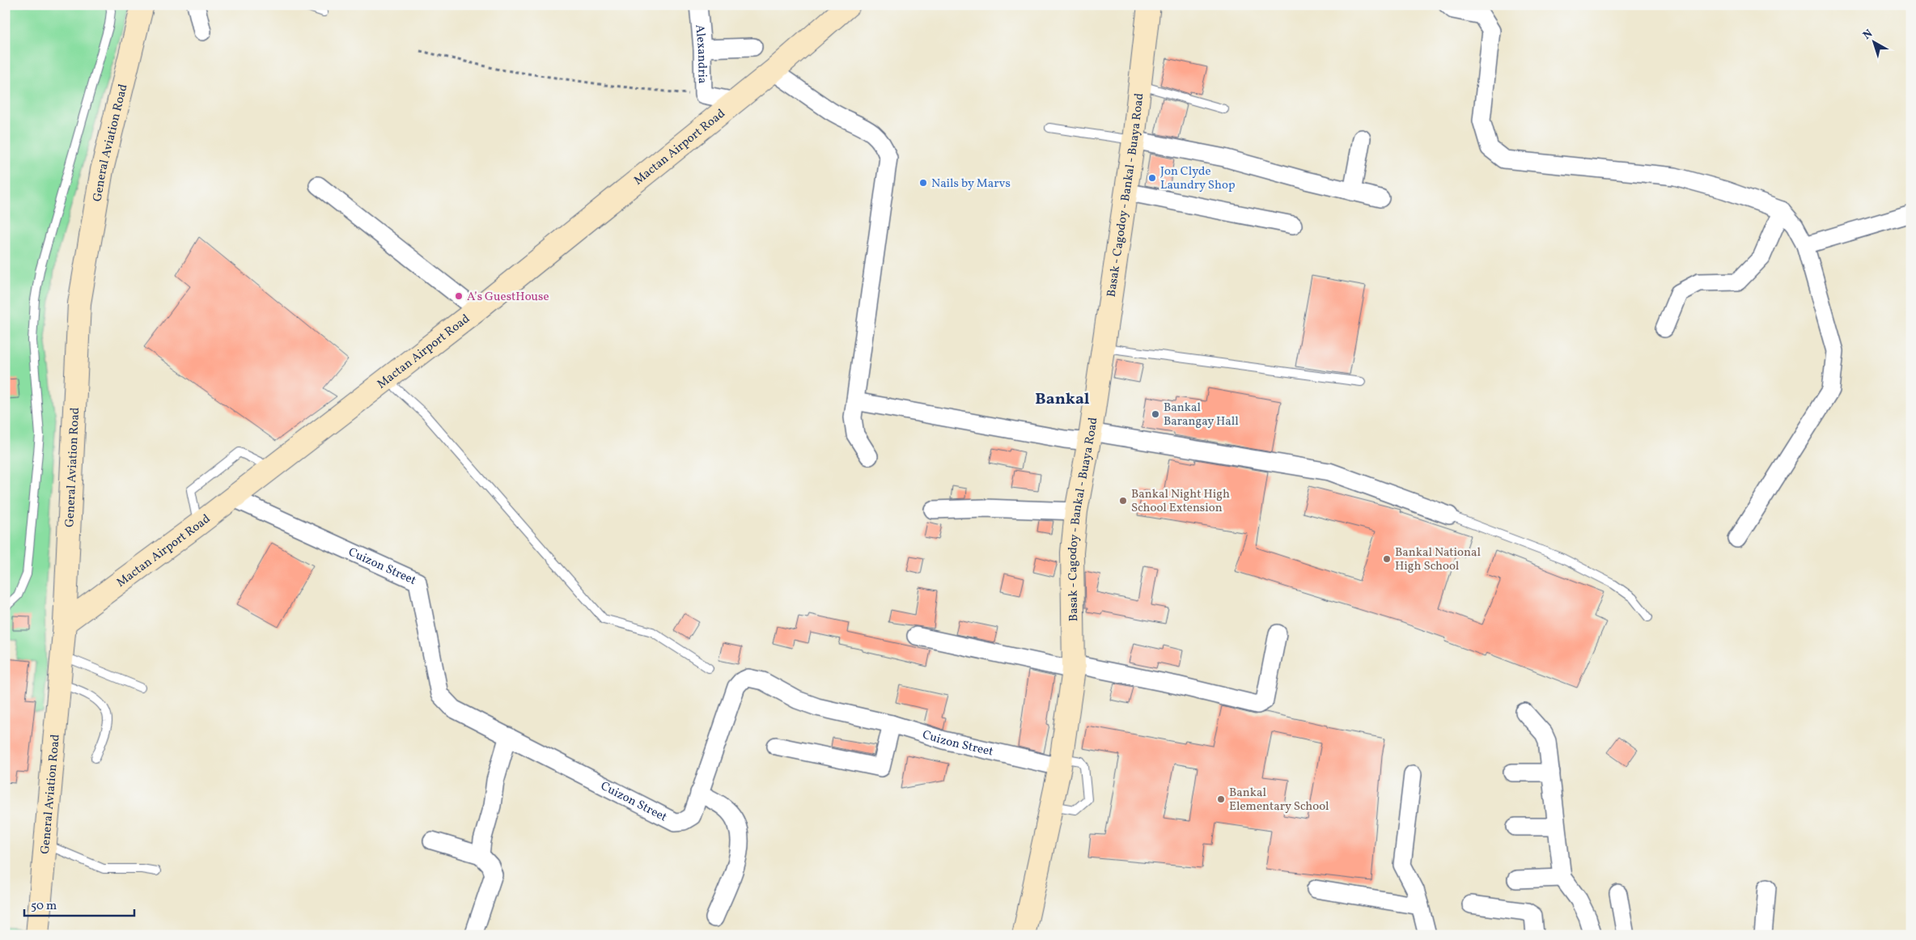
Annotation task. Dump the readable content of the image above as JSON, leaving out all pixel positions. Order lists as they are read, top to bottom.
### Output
{
  "streets": {
    "main road": ["General Aviation Road", "Mactan Airport Road", "Basak - Cagodoy - Bankal - Buaya Road"],
    "street": ["Alexandria", "Cuizon Street"]
  },
  "crossings": [
    ["Alexandria", "Mactan Airport Road"],
    ["General Aviation Road", "Mactan Airport Road"],
    ["Mactan Airport Road", "Cuizon Street"],
    ["Basak - Cagodoy - Bankal - Buaya Road", "Cuizon Street"]
  ],
  "districts": ["Bankal"],
  "places": [
    "Jon Clyde Laundry Shop",
    "Nails by Marvs",
    "A’s GuestHouse",
    "Bankal Barangay Hall",
    "Bankal Night High School Extension",
    "Bankal National High School",
    "Bankal Elementary School"
  ],
  "scale_bar": "50 m",
  "north": "top left"
}
